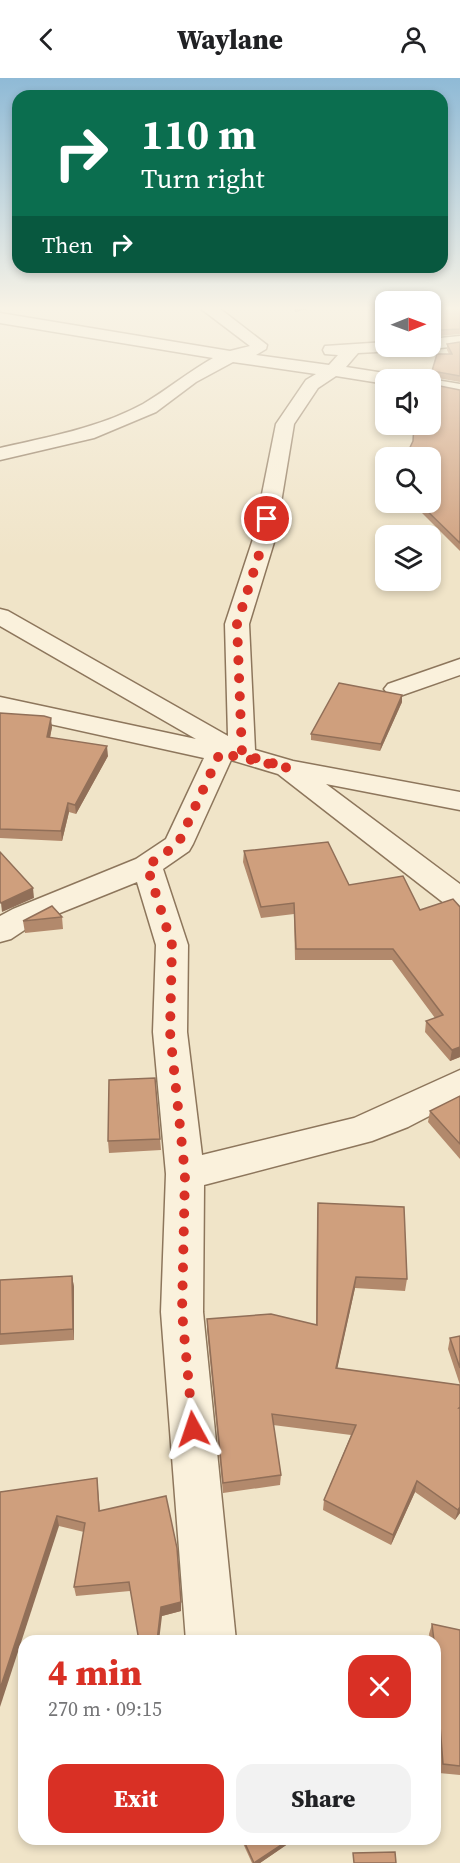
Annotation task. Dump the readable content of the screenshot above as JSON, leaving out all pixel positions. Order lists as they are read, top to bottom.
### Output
{
  "north": "right",
  "page": {
    "header": "Waylane",
    "turn": ["110 m", "Turn right"],
    "then": "Then",
    "heading": ["4 min", "270 m · 09:15"],
    "buttons": ["Exit", "Share"]
  }
}
